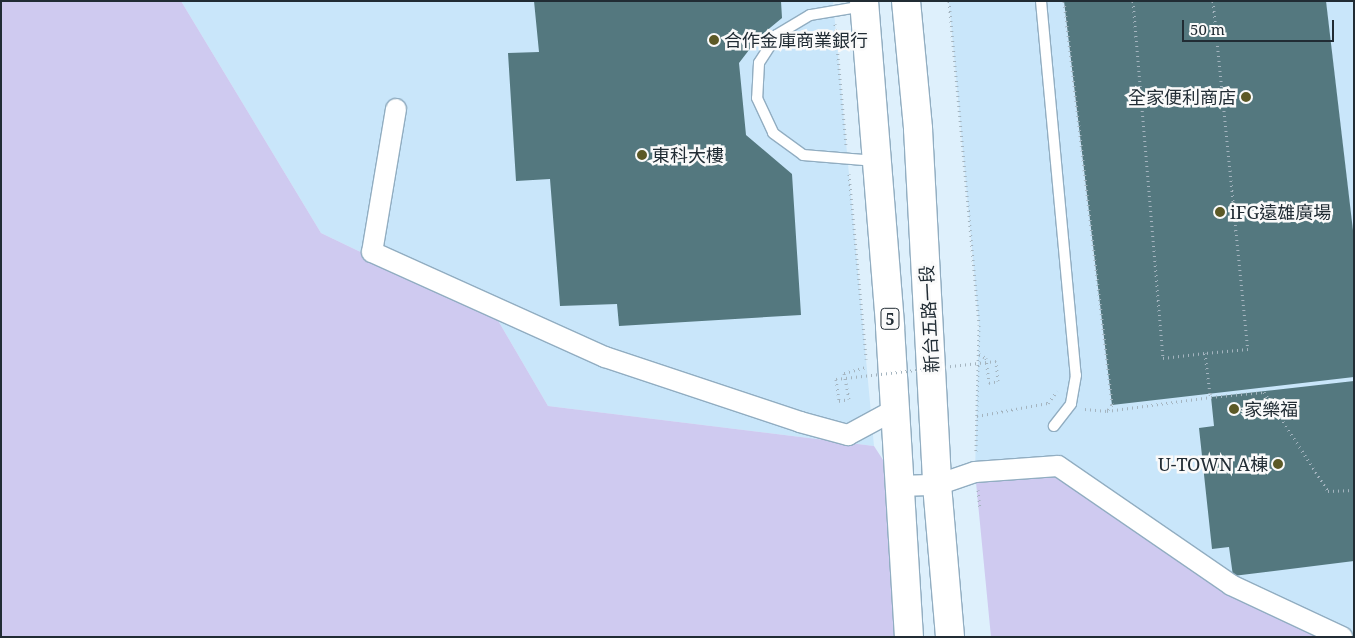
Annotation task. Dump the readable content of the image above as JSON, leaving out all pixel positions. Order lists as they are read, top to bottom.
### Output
{
  "streets": {
    "main road": ["5", "新台五路一段"]
  },
  "places": [
    "合作金庫商業銀行",
    "全家便利商店",
    "東科大樓",
    "iFG遠雄廣場",
    "家樂福",
    "U-TOWN A棟"
  ],
  "scale_bar": "50 m"
}
